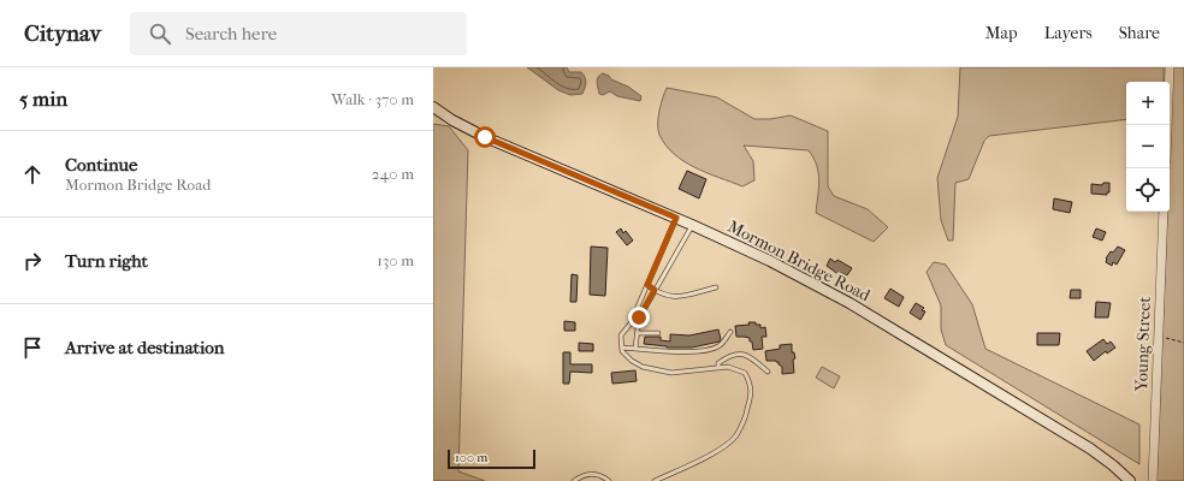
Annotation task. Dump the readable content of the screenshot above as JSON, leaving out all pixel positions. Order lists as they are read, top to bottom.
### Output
{
  "streets": {
    "main road": ["Mormon Bridge Road"],
    "street": ["Young Street"]
  },
  "scale_bar": "100 m",
  "page": {
    "header": "Citynav",
    "search": "Search here",
    "nav": ["Map", "Layers", "Share"],
    "heading": ["5 min", "Walk · 370 m"],
    "map_buttons": ["+", "−"],
    "list": [
      ["Continue", "Mormon Bridge Road", "240 m"],
      ["Turn right", "130 m"],
      "Arrive at destination"
    ],
    "scale": "100 m"
  }
}
